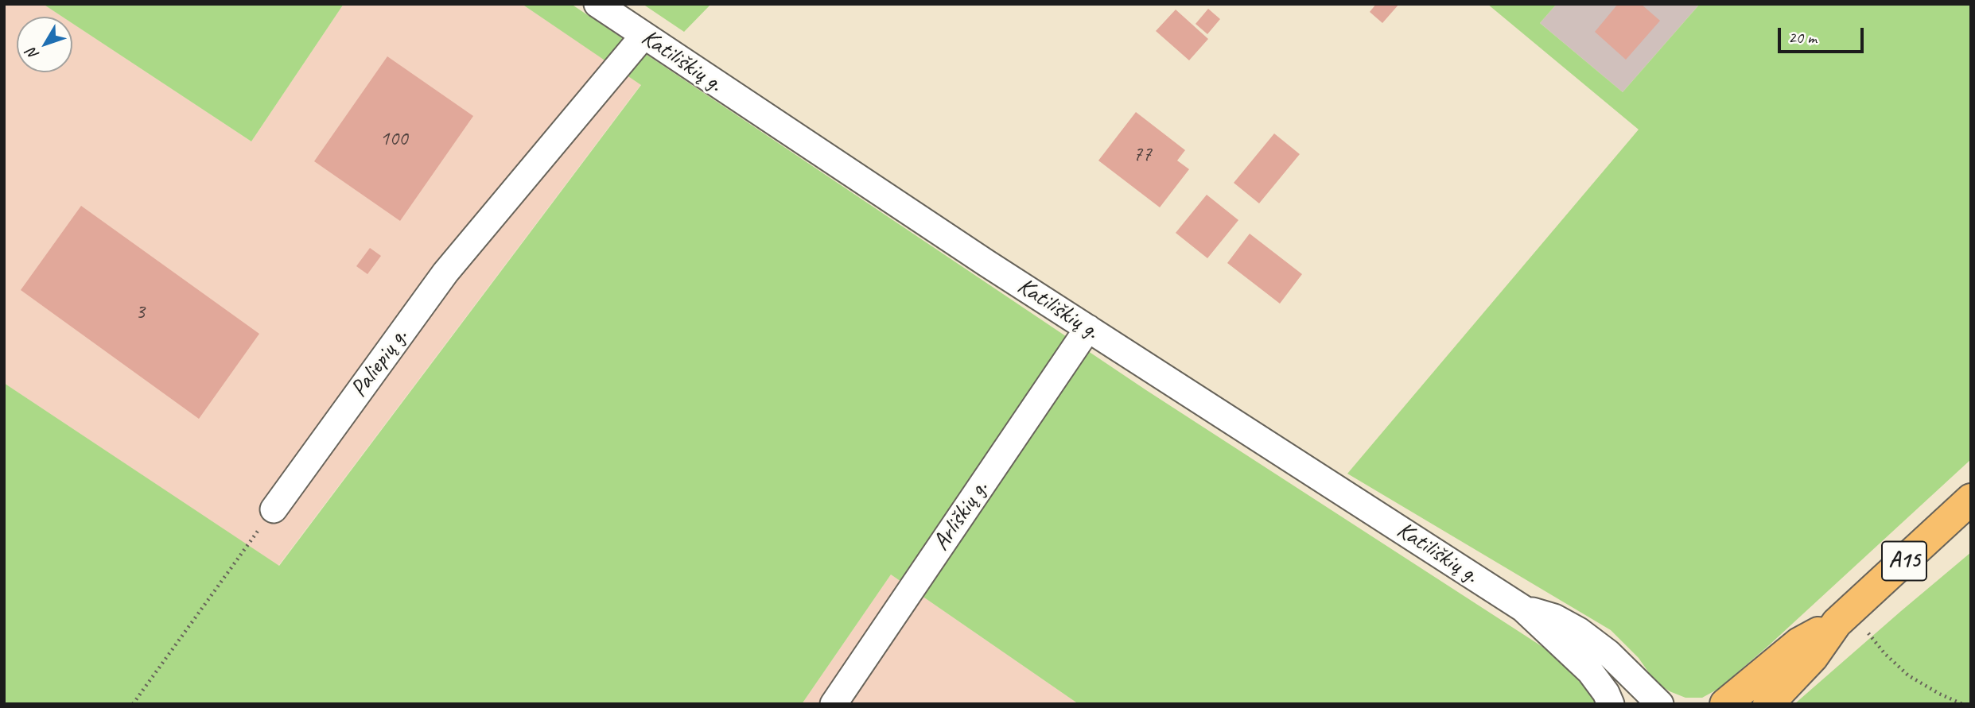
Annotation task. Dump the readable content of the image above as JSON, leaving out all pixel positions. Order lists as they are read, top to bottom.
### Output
{
  "streets": {
    "highway": ["A15"],
    "street": ["Katiliškių g.", "Paliepių g.", "Arliškių g."]
  },
  "crossings": [
    ["Katiliškių g.", "Paliepių g."],
    ["Katiliškių g.", "Arliškių g."]
  ],
  "house_numbers": ["100", "77", "3"],
  "scale_bar": "20 m",
  "north": "bottom left"
}
